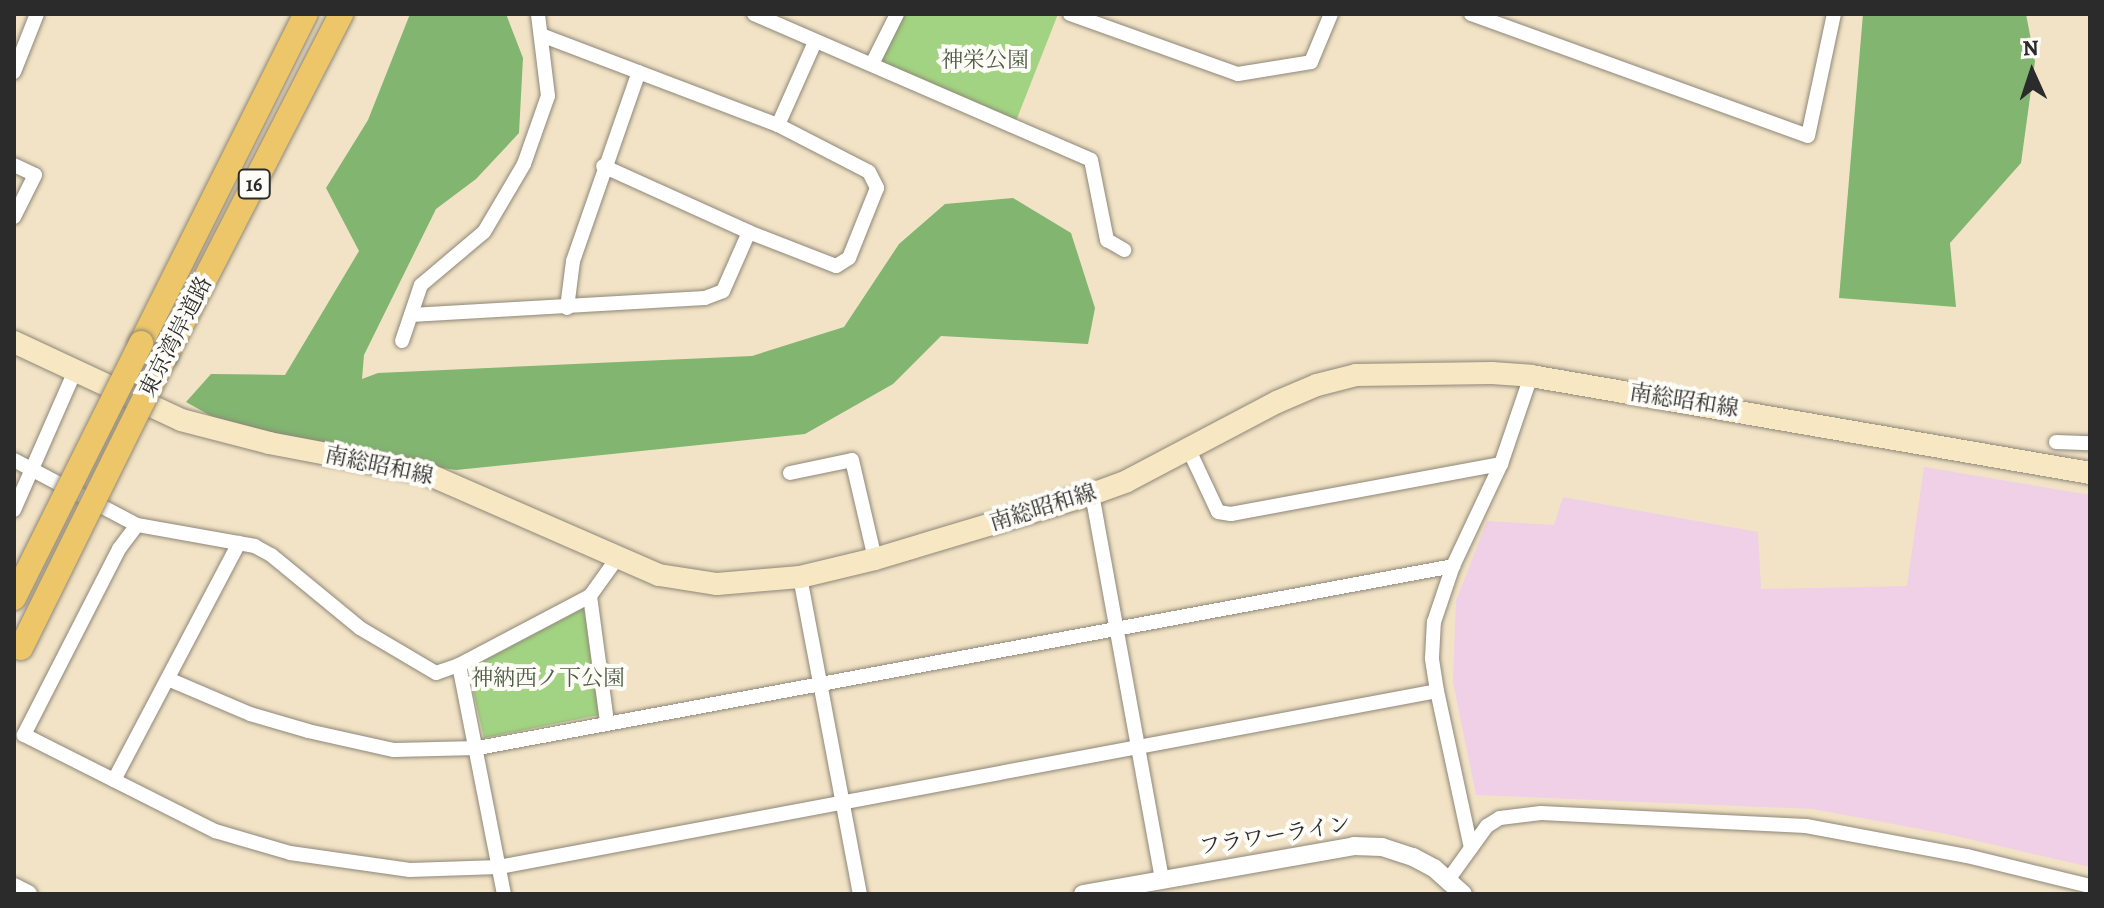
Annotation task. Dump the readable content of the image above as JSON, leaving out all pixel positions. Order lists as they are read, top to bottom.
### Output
{
  "streets": {
    "highway": ["16", "東京湾岸道路"],
    "main road": ["南総昭和線"],
    "street": ["フラワーライン"]
  },
  "parks": ["神栄公園", "神納西ノ下公園"],
  "north": "top"
}
